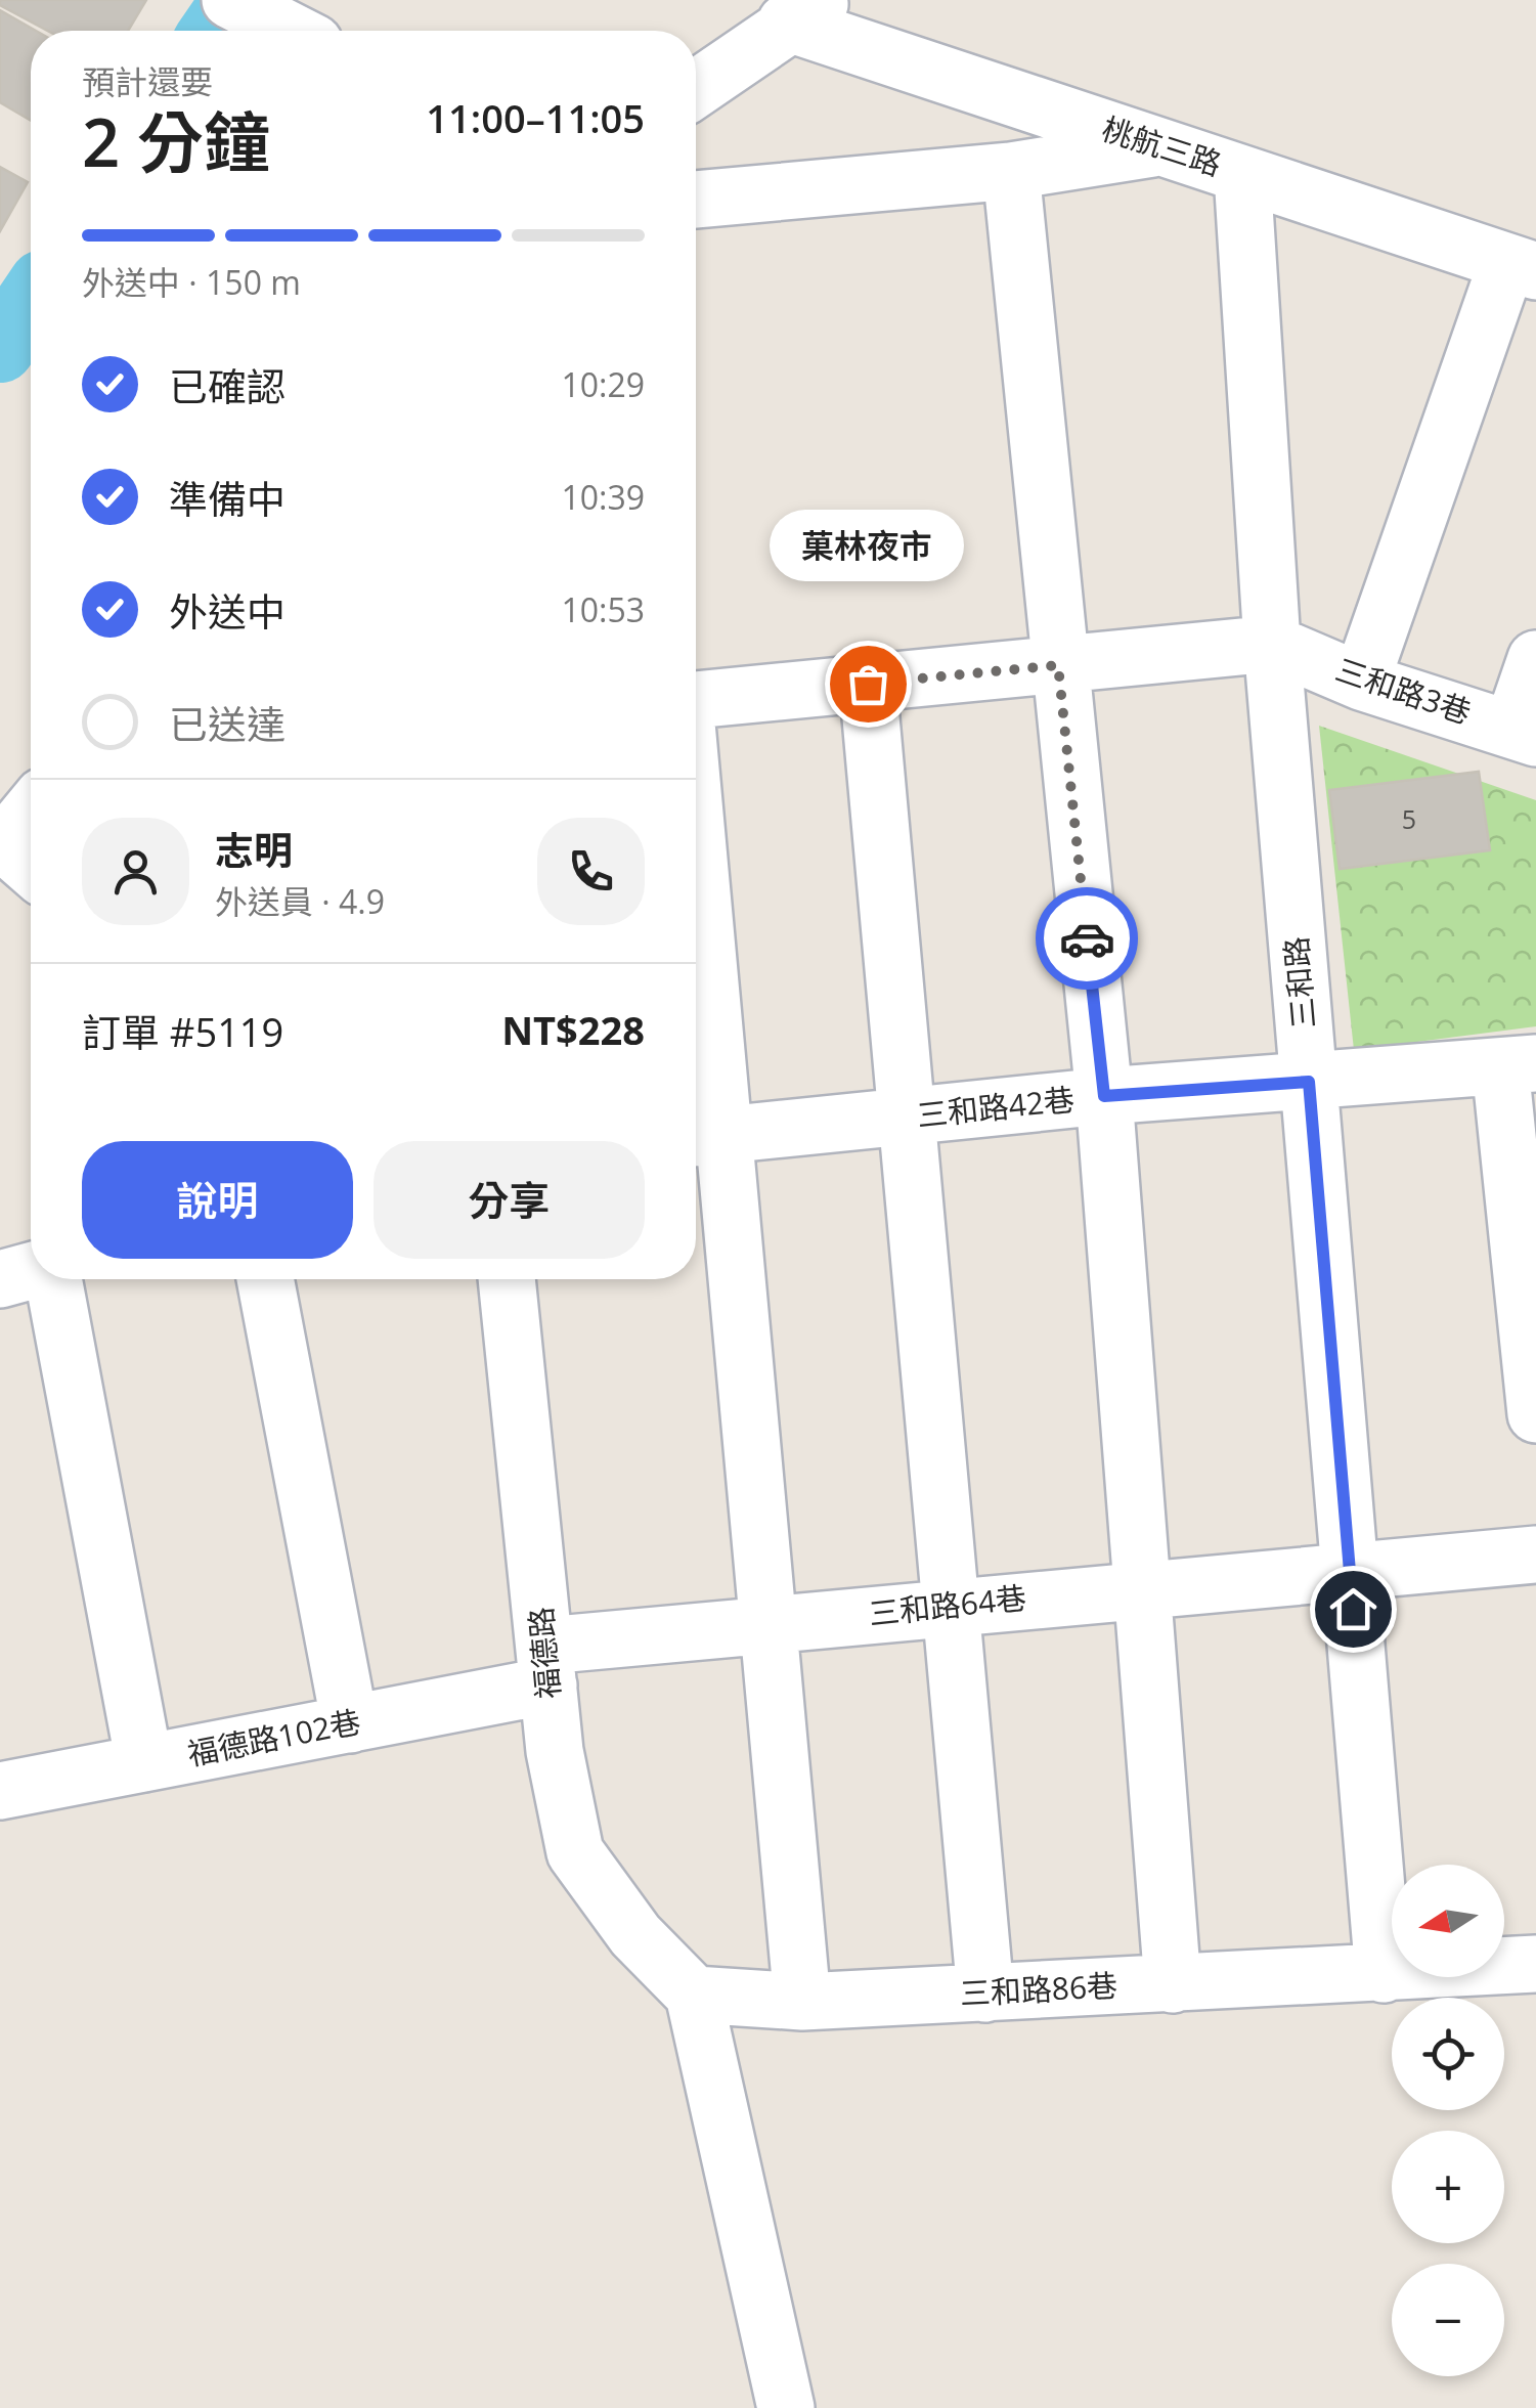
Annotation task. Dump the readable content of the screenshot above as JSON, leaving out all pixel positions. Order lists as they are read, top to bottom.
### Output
{
  "streets": {
    "street": [
      "桃航三路",
      "三和路3巷",
      "三和路",
      "三和路42巷",
      "三和路64巷",
      "福德路",
      "福德路102巷",
      "三和路86巷"
    ]
  },
  "crossings": [
    ["桃航三路", "三和路"],
    ["三和路3巷", "三和路"],
    ["三和路", "三和路42巷"],
    ["三和路", "三和路64巷"],
    ["三和路", "三和路86巷"],
    ["三和路64巷", "福德路"],
    ["三和路64巷", "福德路102巷"],
    ["福德路", "福德路102巷"],
    ["福德路", "三和路86巷"]
  ],
  "places": ["菓林夜市"],
  "house_numbers": ["5"],
  "north": "left",
  "page": {
    "heading": ["2 分鐘", "預計還要", "11:00–11:05"],
    "panel": [
      "志明",
      "外送員 · 4.9",
      "訂單 #5119",
      "NT$228"
    ],
    "bar": "外送中 · 150 m",
    "list": [
      ["已確認", "10:29"],
      ["準備中", "10:39"],
      ["外送中", "10:53"],
      "已送達"
    ],
    "bubble": "菓林夜市",
    "buttons": ["說明", "分享"],
    "map_buttons": ["+", "−"]
  }
}
